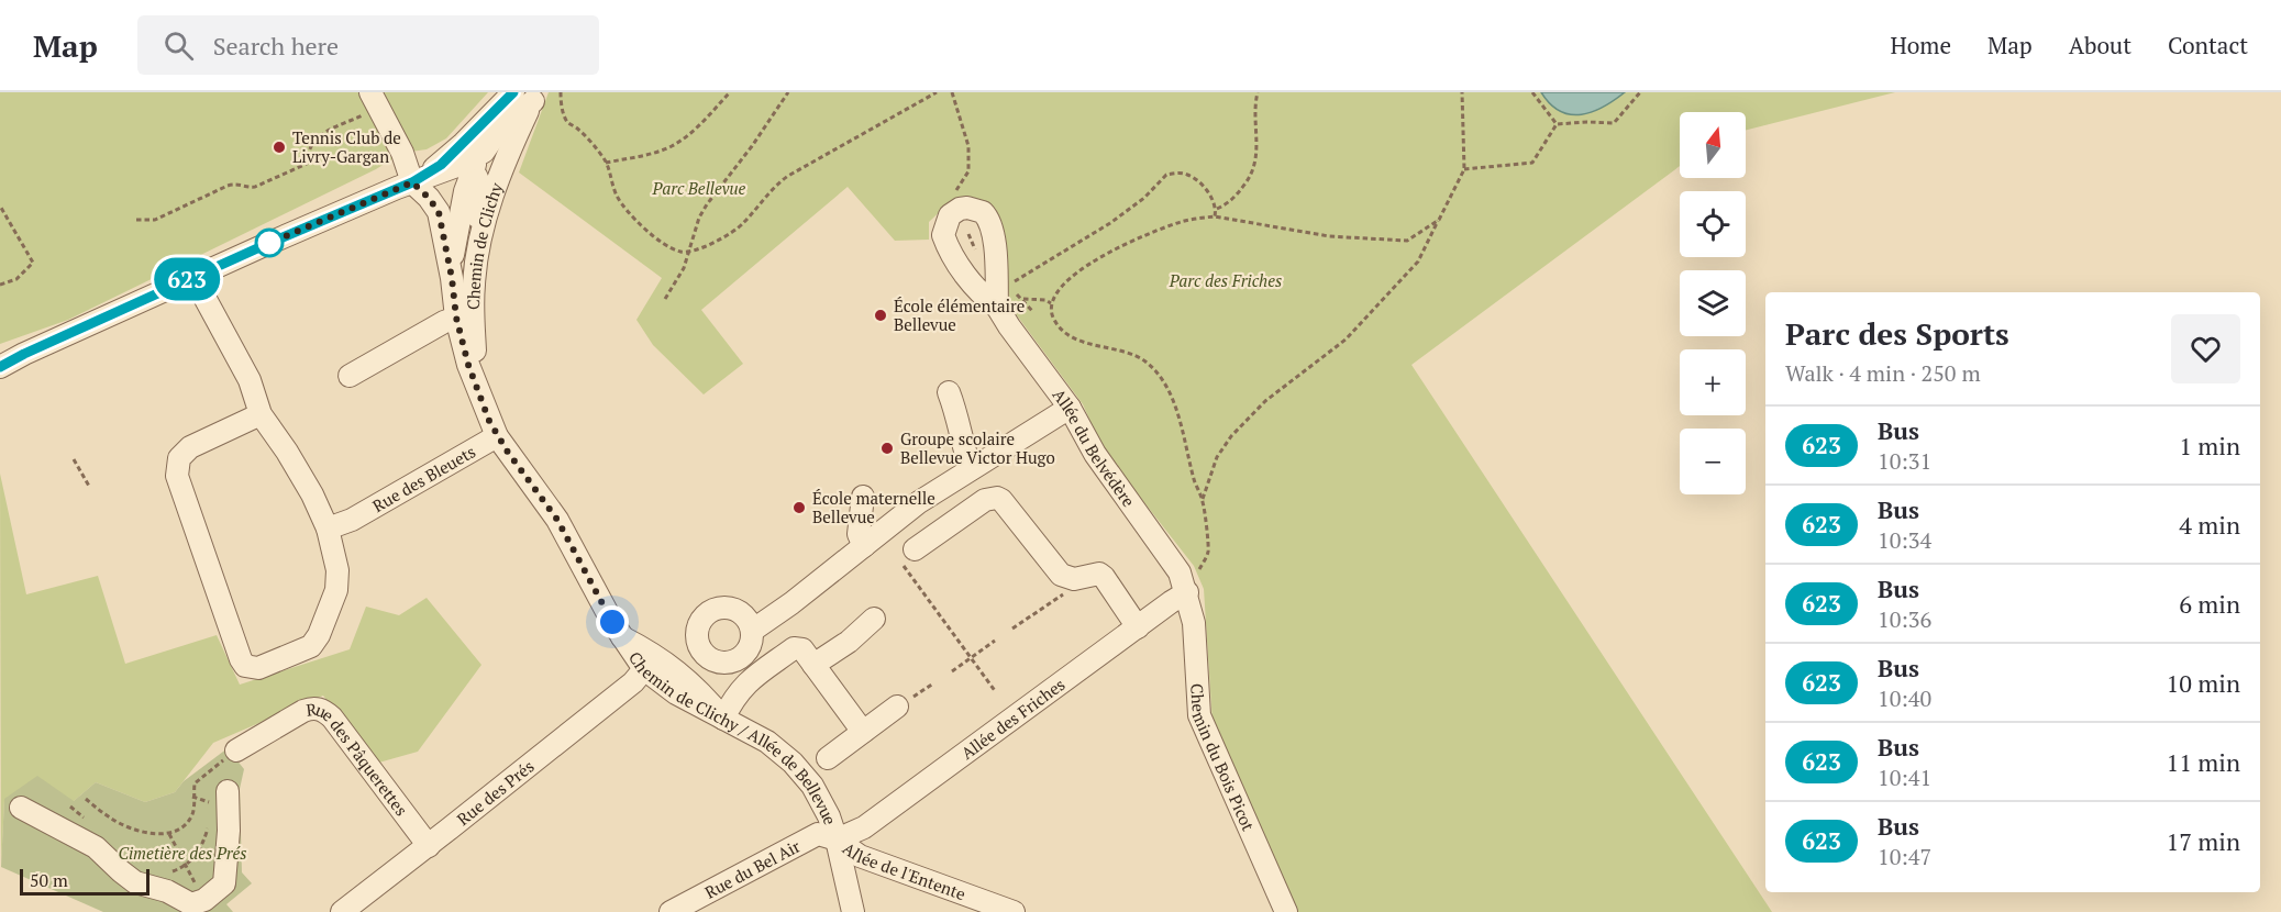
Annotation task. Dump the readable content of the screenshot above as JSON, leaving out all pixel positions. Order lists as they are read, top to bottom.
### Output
{
  "streets": {
    "street": [
      "Chemin de Clichy",
      "Allée du Belvédère",
      "Rue des Bleuets",
      "Allée des Friches",
      "Chemin de Clichy / Allée de Bellevue",
      "Chemin du Bois Picot",
      "Rue des Pâquerettes",
      "Rue des Prés",
      "Rue du Bel Air",
      "Allée de l'Entente"
    ]
  },
  "crossings": [
    ["Chemin de Clichy", "Chemin de Clichy / Allée de Bellevue"],
    ["Allée du Belvédère", "Allée des Friches"],
    ["Allée du Belvédère", "Chemin du Bois Picot"],
    ["Rue des Bleuets", "Chemin de Clichy / Allée de Bellevue"],
    ["Allée des Friches", "Chemin de Clichy / Allée de Bellevue"],
    ["Allée des Friches", "Chemin du Bois Picot"],
    ["Allée des Friches", "Rue du Bel Air"],
    ["Allée des Friches", "Allée de l'Entente"],
    ["Chemin de Clichy / Allée de Bellevue", "Rue des Prés"],
    ["Chemin de Clichy / Allée de Bellevue", "Rue du Bel Air"],
    ["Chemin de Clichy / Allée de Bellevue", "Allée de l'Entente"],
    ["Rue des Pâquerettes", "Rue des Prés"],
    ["Rue du Bel Air", "Allée de l'Entente"]
  ],
  "parks": ["Parc Bellevue", "Parc des Friches", "Cimetière des Prés"],
  "places": [
    "Tennis Club de Livry-Gargan",
    "École élémentaire Bellevue",
    "Groupe scolaire Bellevue Victor Hugo",
    "École maternelle Bellevue"
  ],
  "lines": ["bus line 623"],
  "scale_bar": "50 m",
  "north": "top",
  "page": {
    "header": "Map",
    "search": "Search here",
    "nav": [
      "Home",
      "Map",
      "About",
      "Contact"
    ],
    "on_map": "623",
    "map_buttons": ["+", "−"],
    "heading": ["Parc des Sports", "Walk · 4 min · 250 m"],
    "list": [
      {
        "mark": "623",
        "name": "Bus",
        "note": "10:31",
        "value": "1 min"
      },
      {
        "mark": "623",
        "name": "Bus",
        "note": "10:34",
        "value": "4 min"
      },
      {
        "mark": "623",
        "name": "Bus",
        "note": "10:36",
        "value": "6 min"
      },
      {
        "mark": "623",
        "name": "Bus",
        "note": "10:40",
        "value": "10 min"
      },
      {
        "mark": "623",
        "name": "Bus",
        "note": "10:41",
        "value": "11 min"
      },
      {
        "mark": "623",
        "name": "Bus",
        "note": "10:47",
        "value": "17 min"
      }
    ],
    "scale": "50 m"
  }
}
